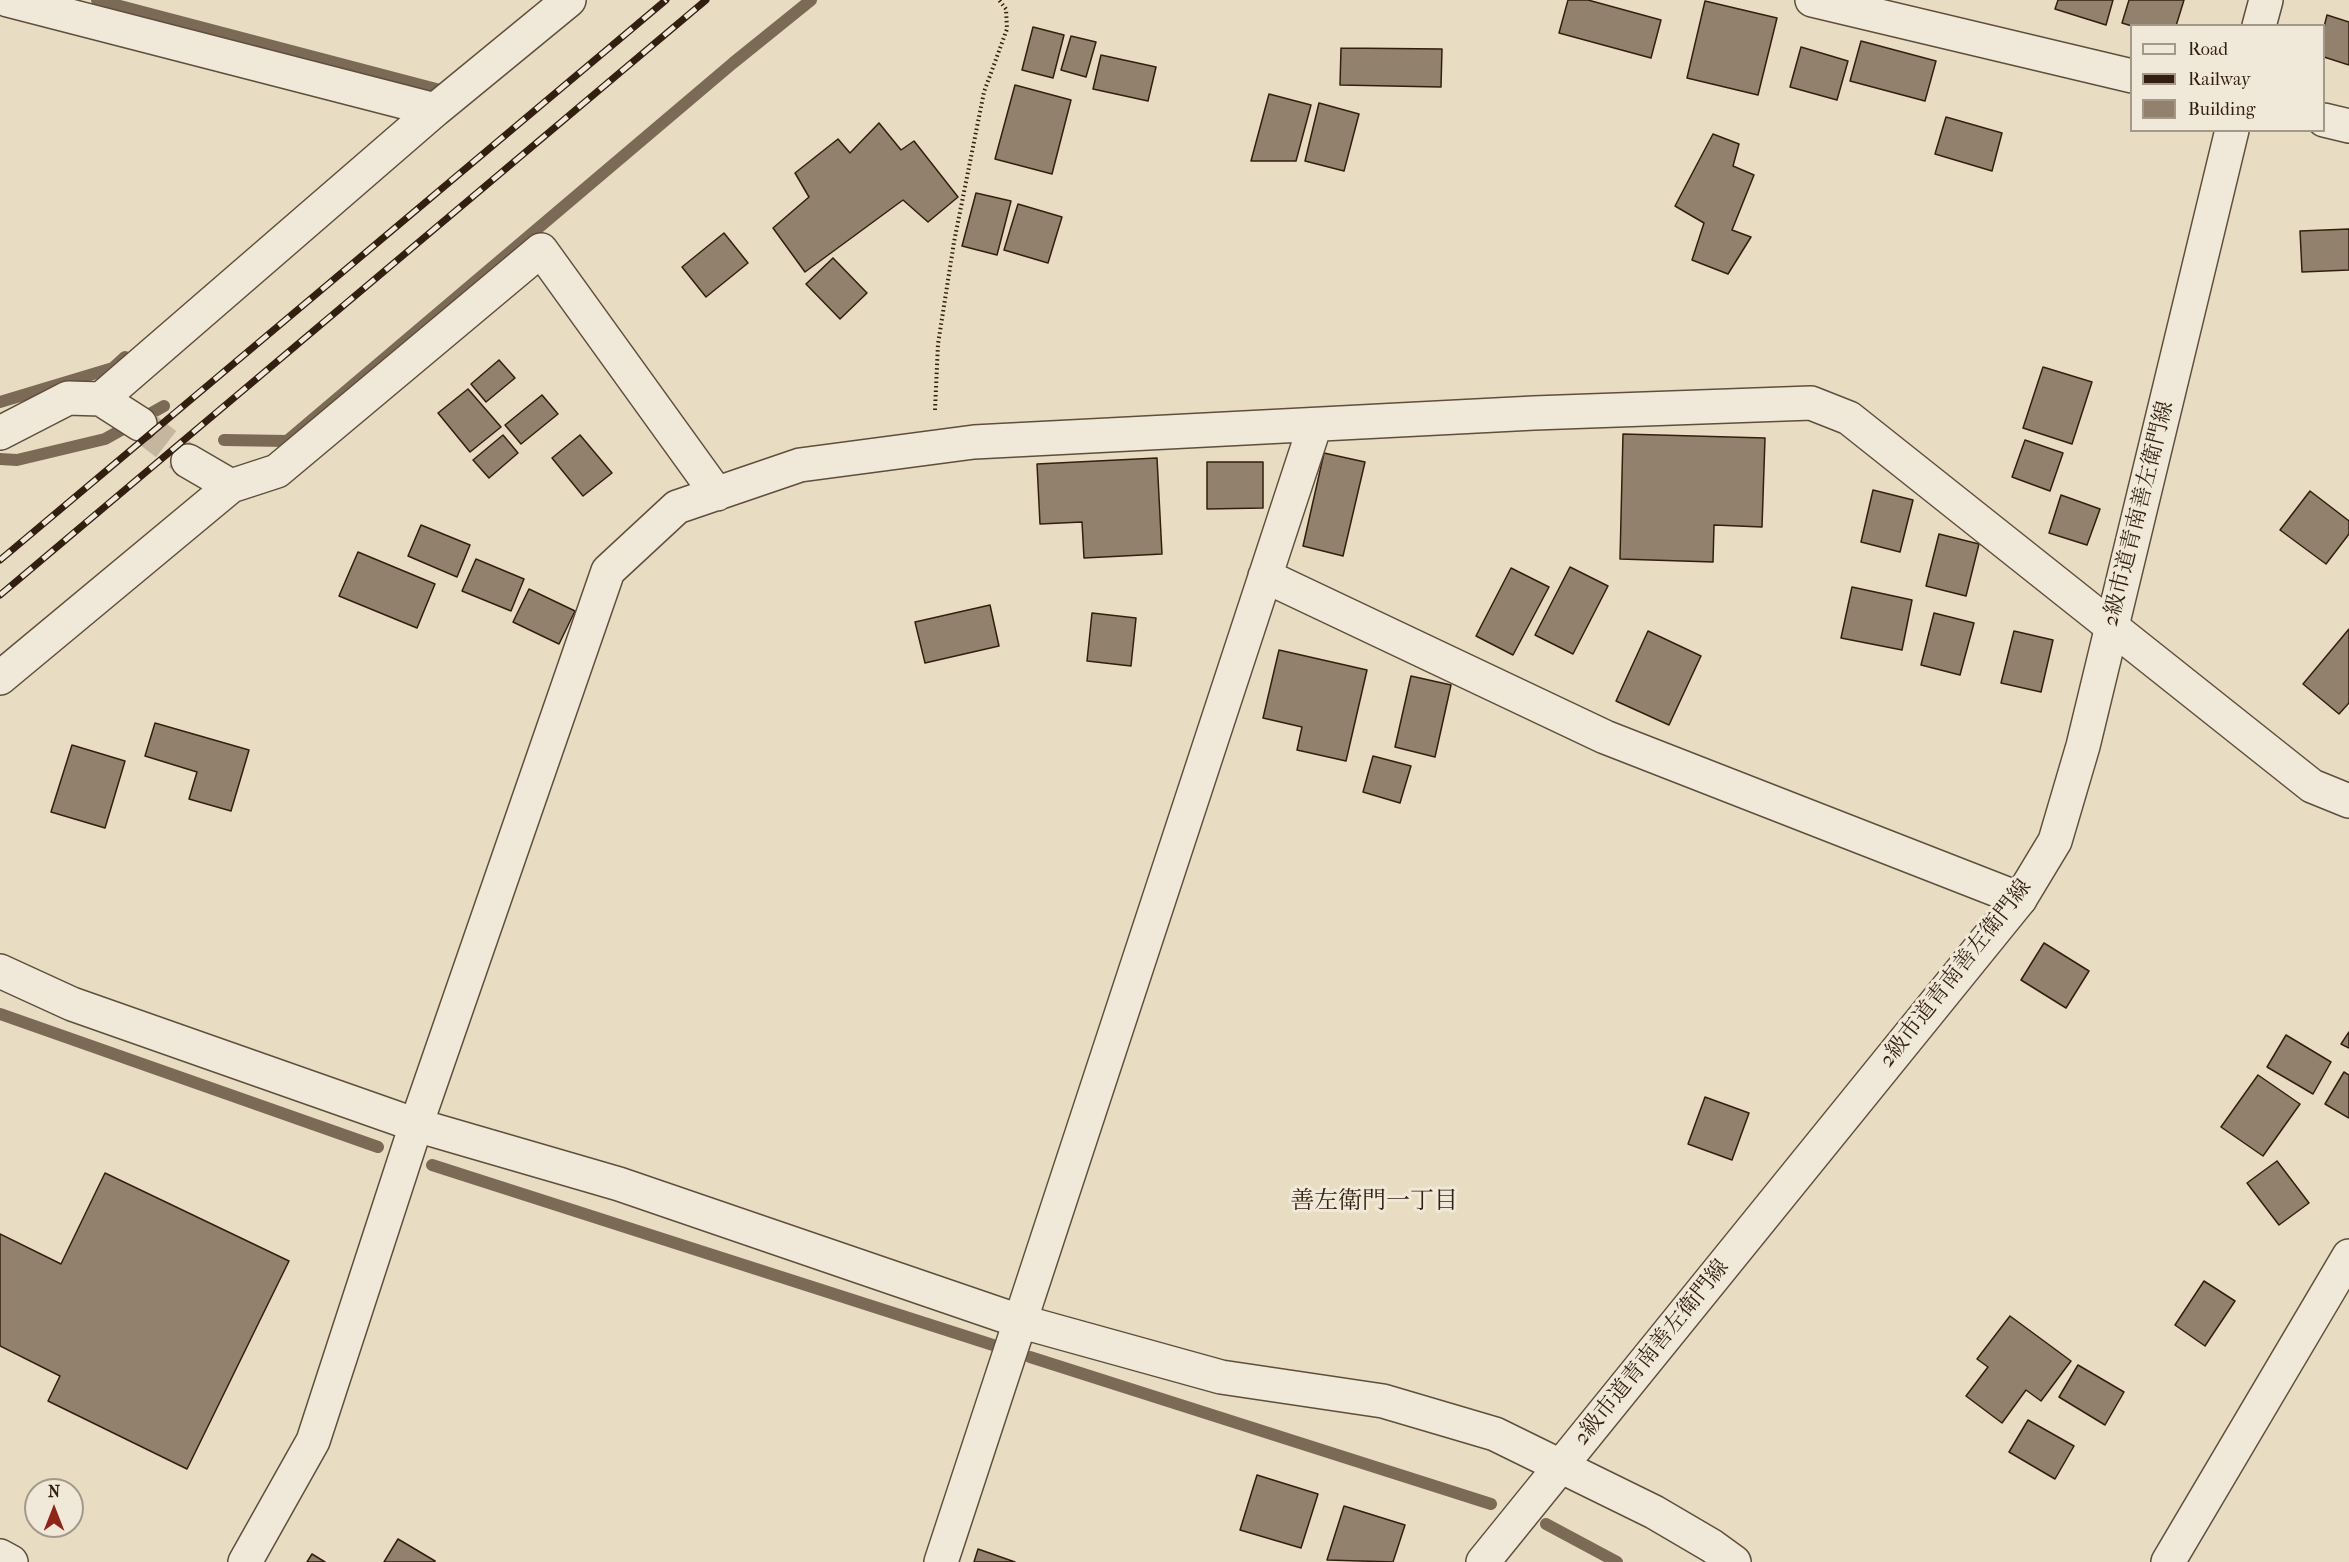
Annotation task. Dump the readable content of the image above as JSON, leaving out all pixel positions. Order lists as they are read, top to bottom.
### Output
{
  "streets": {
    "street": ["2級市道青南善左衛門線"]
  },
  "districts": ["善左衛門一丁目"],
  "legend": ["Road", "Railway", "Building"],
  "north": "top"
}
